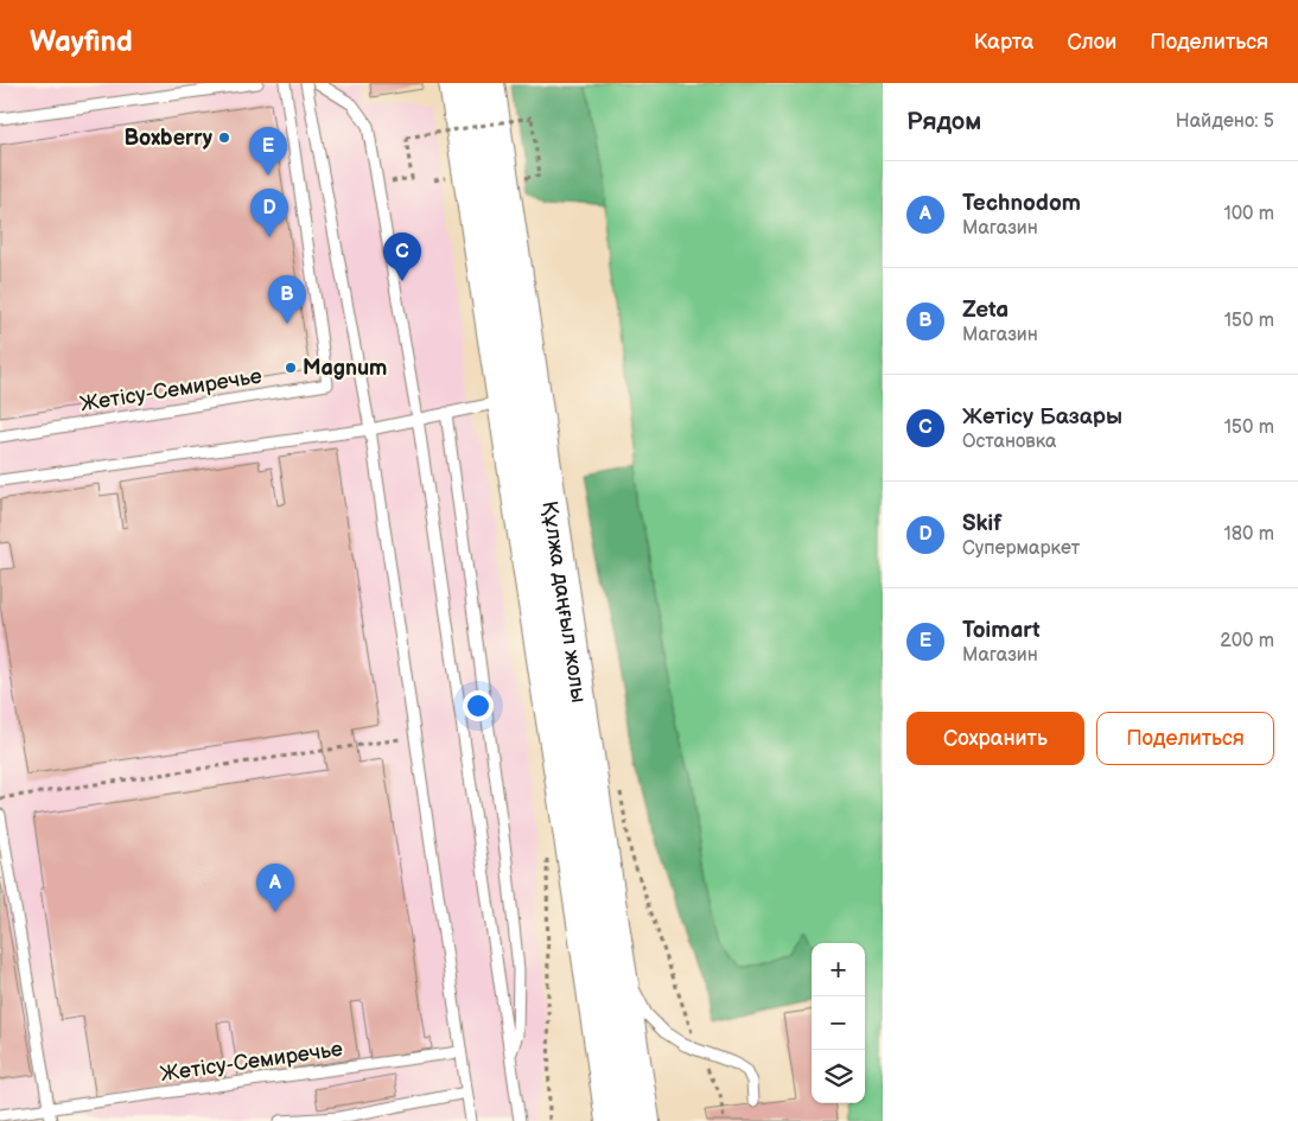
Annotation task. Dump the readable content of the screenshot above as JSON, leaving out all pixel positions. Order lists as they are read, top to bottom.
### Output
{
  "streets": {
    "main road": ["Құлжа даңғыл жолы"],
    "lane": ["Жетісу-Семиречье"]
  },
  "places": ["Boxberry", "Magnum"],
  "page": {
    "header": "Wayfind",
    "nav": ["Карта", "Слои", "Поделиться"],
    "heading": ["Рядом", "Найдено: 5"],
    "pins": [
      "E",
      "D",
      "C",
      "B",
      "A"
    ],
    "list": [
      {
        "mark": "A",
        "name": "Technodom",
        "note": "Магазин",
        "value": "100 m"
      },
      {
        "mark": "B",
        "name": "Zeta",
        "note": "Магазин",
        "value": "150 m"
      },
      {
        "mark": "C",
        "name": "Жетісу Базары",
        "note": "Остановка",
        "value": "150 m"
      },
      {
        "mark": "D",
        "name": "Skif",
        "note": "Супермаркет",
        "value": "180 m"
      },
      {
        "mark": "E",
        "name": "Toimart",
        "note": "Магазин",
        "value": "200 m"
      }
    ],
    "buttons": ["Сохранить", "Поделиться"],
    "map_buttons": ["+", "−"]
  }
}
